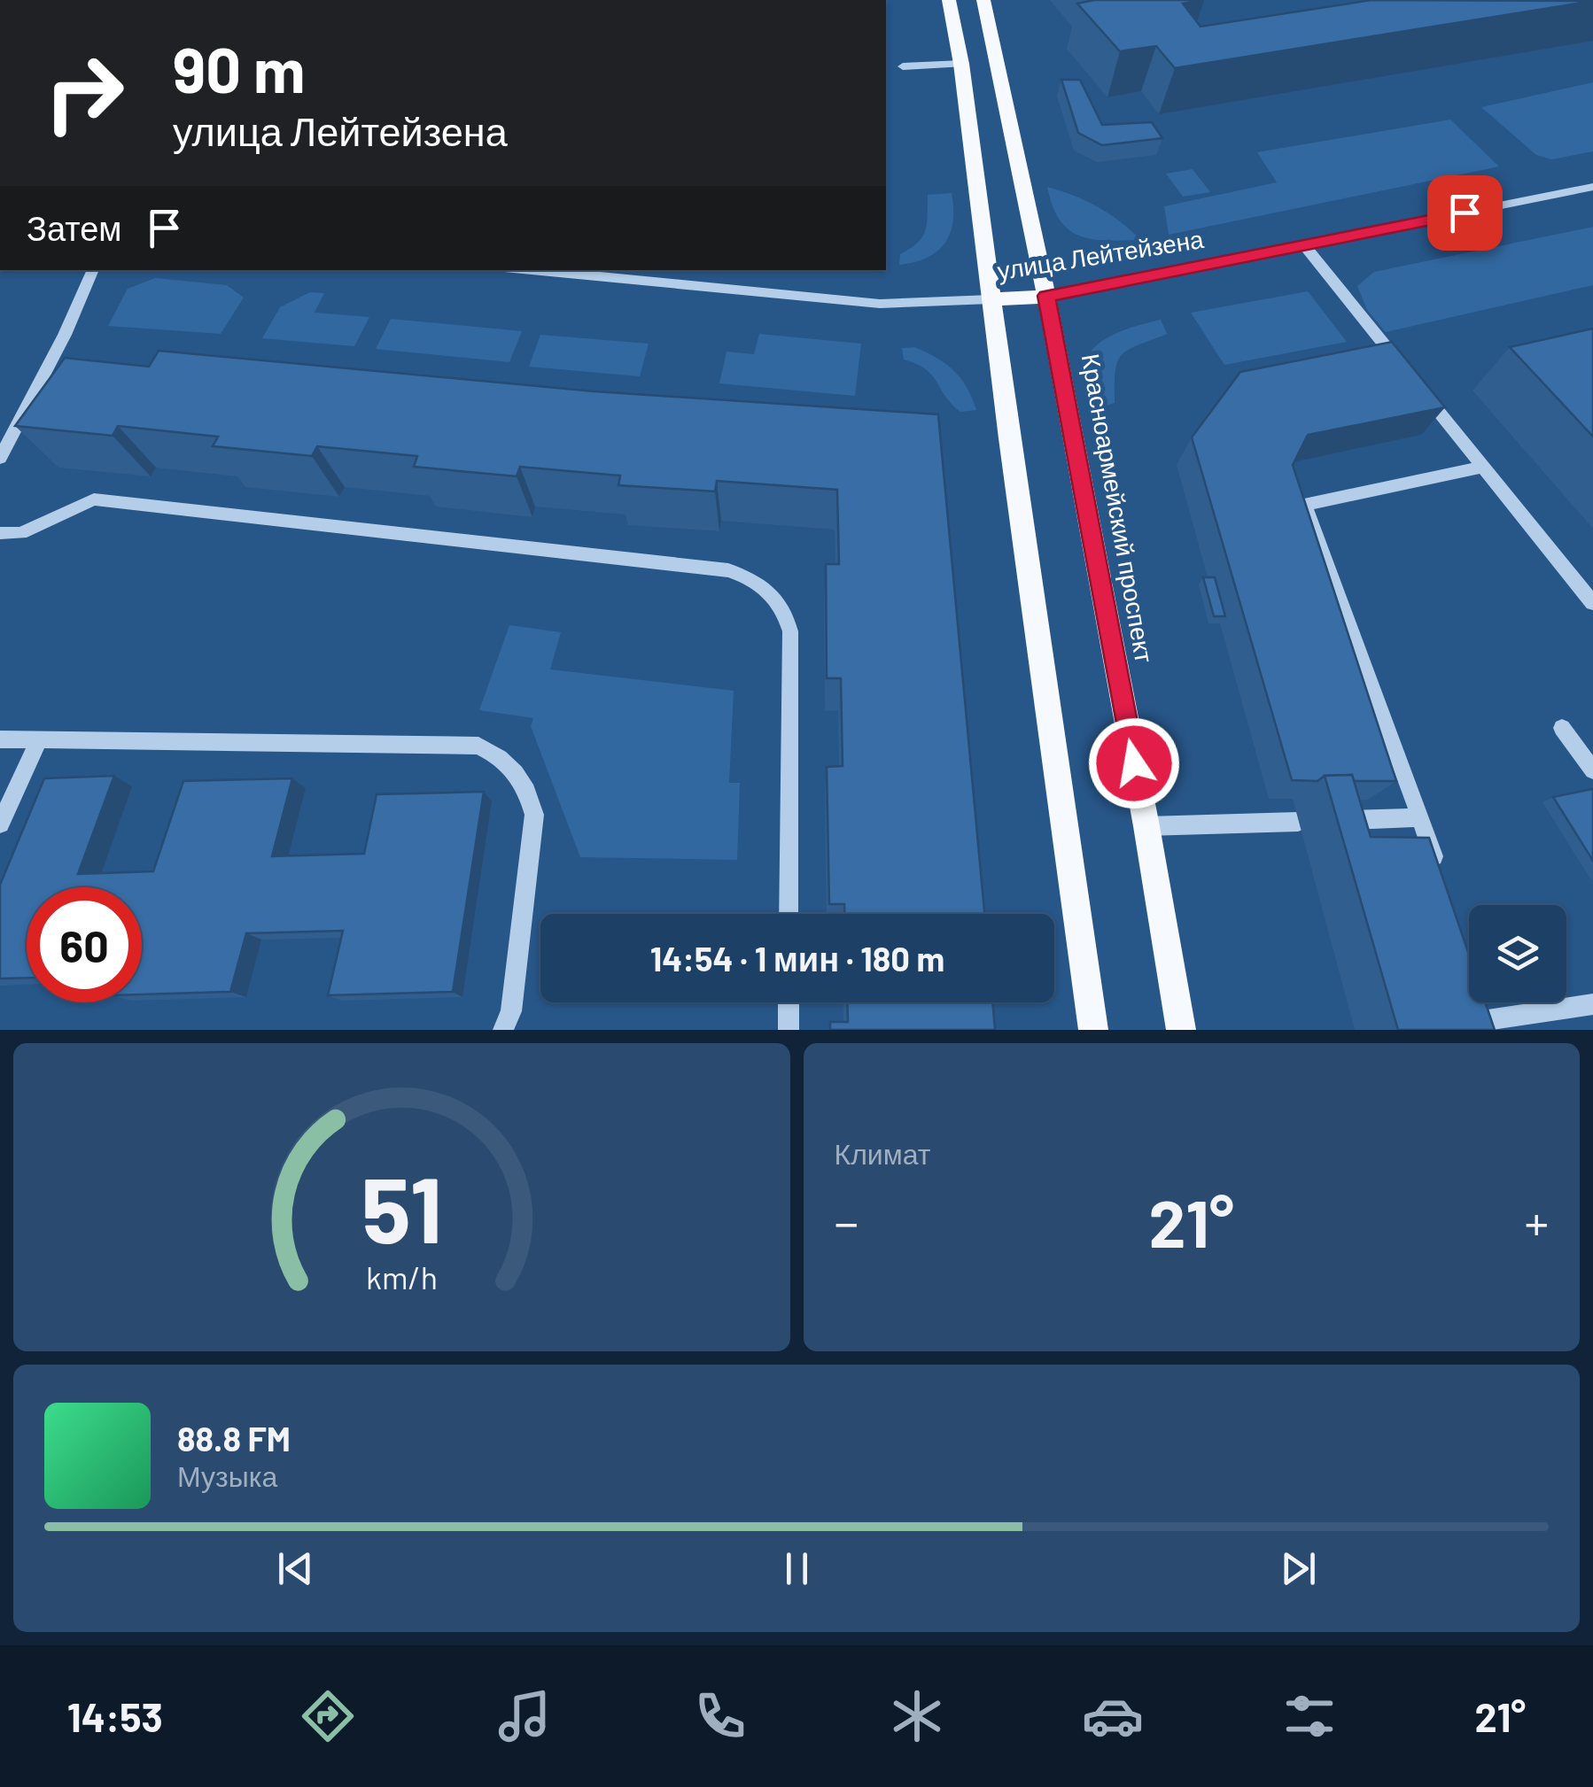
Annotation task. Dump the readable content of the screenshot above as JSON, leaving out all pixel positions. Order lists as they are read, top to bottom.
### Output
{
  "streets": {
    "main road": ["улица Лейтейзена", "Красноармейский проспект"]
  },
  "crossings": [
    ["улица Лейтейзена", "Красноармейский проспект"]
  ],
  "page": {
    "turn": ["90 m", "улица Лейтейзена"],
    "then": "Затем",
    "limit": "60",
    "trip": "14:54 · 1 мин · 180 m",
    "tile": "Климат",
    "heat": ["−", "21°", "+"],
    "song": ["88.8 FM", "Музыка"],
    "tabs": ["14:53", "21°"],
    "gauge": ["51", "km/h"]
  }
}
